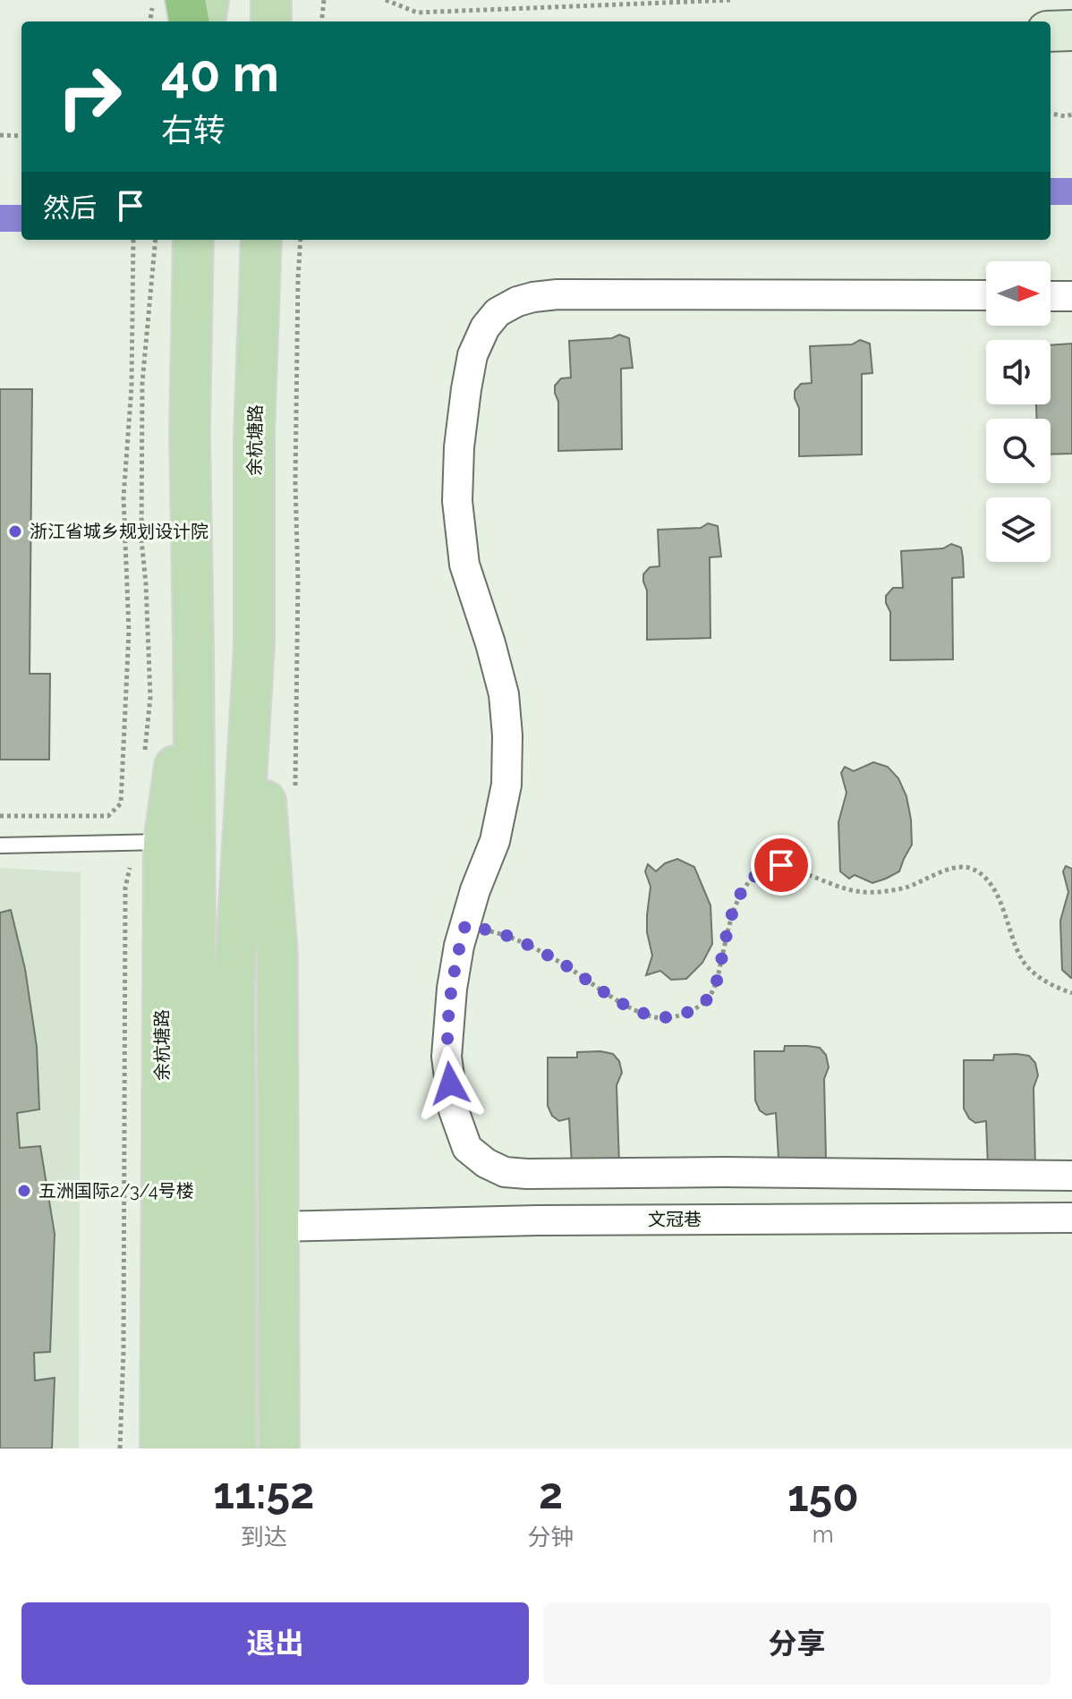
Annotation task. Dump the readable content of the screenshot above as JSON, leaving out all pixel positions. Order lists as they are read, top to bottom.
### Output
{
  "streets": {
    "main road": ["余杭塘路"],
    "street": ["文冠巷"]
  },
  "crossings": [
    ["余杭塘路", "文冠巷"]
  ],
  "places": ["浙江省城乡规划设计院", "五洲国际2/3/4号楼"],
  "north": "right",
  "page": {
    "turn": ["40 m", "右转"],
    "then": "然后",
    "eta": [
      "11:52",
      "到达",
      "2",
      "分钟",
      "150",
      "m"
    ],
    "buttons": ["退出", "分享"]
  }
}
